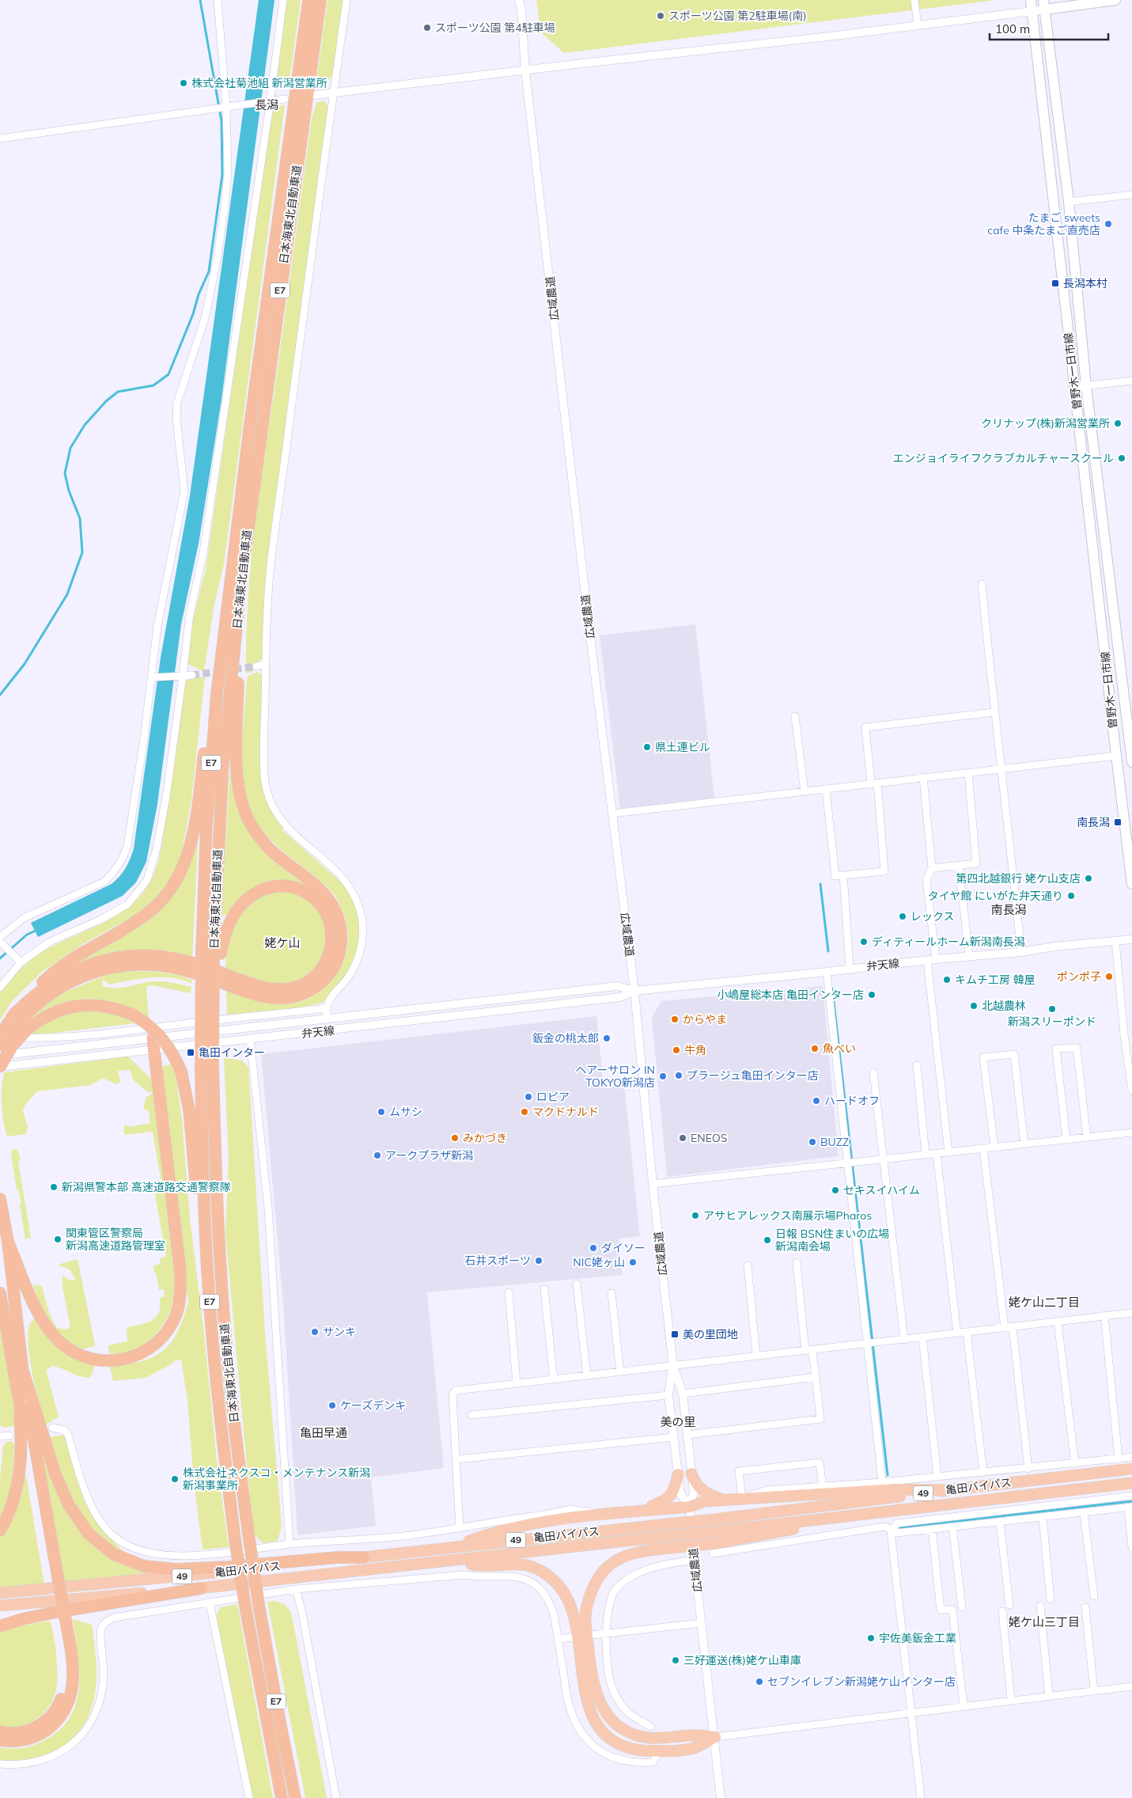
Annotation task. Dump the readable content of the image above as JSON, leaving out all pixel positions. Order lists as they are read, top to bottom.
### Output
{
  "streets": {
    "highway": [
      "日本海東北自動車道",
      "E7",
      "亀田バイパス",
      "49"
    ],
    "main road": ["曽野木一日市線"],
    "street": ["広域農道", "弁天線"]
  },
  "crossings": [
    ["広域農道", "弁天線"]
  ],
  "districts": [
    "長潟",
    "南長潟",
    "姥ケ山",
    "姥ケ山二丁目",
    "美の里",
    "亀田早通",
    "姥ケ山三丁目"
  ],
  "places": {
    "other": [
      "スポーツ公園 第2駐車場(南)",
      "スポーツ公園 第4駐車場",
      "株式会社菊池組 新潟営業所",
      "たまご sweets cafe 中条たまご直売店",
      "クリナップ(株)新潟営業所",
      "エンジョイライフクラブカルチャースクール",
      "県土連ビル",
      "第四北越銀行 姥ケ山支店",
      "タイヤ館 にいがた弁天通り",
      "レックス",
      "ディティールホーム新潟南長潟",
      "ポンポ子",
      "キムチ工房 韓屋",
      "小嶋屋総本店 亀田インター店",
      "北越農林",
      "新潟スリーポンド",
      "からやま",
      "鈑金の桃太郎",
      "魚べい",
      "牛角",
      "プラージュ亀田インター店",
      "ヘアーサロン IN TOKYO新潟店",
      "ロピア",
      "ハードオフ",
      "ムサシ",
      "マクドナルド",
      "みかづき",
      "ENEOS",
      "BUZZ",
      "アークプラザ新潟",
      "新潟県警本部 高速道路交通警察隊",
      "セキスイハイム",
      "アサヒアレックス南展示場Pharos",
      "関東管区警察局 新潟高速道路管理室",
      "日報 BSN住まいの広場 新潟南会場",
      "ダイソー",
      "石井スポーツ",
      "NIC姥ヶ山",
      "サンキ",
      "ケーズデンキ",
      "株式会社ネクスコ・メンテナンス新潟 新潟事業所",
      "宇佐美鈑金工業",
      "三好運送(株)姥ケ山車庫",
      "セブンイレブン新潟姥ケ山インター店"
    ],
    "transit": [
      "長潟本村",
      "南長潟",
      "亀田インター",
      "美の里団地"
    ]
  },
  "scale_bar": "100 m"
}
